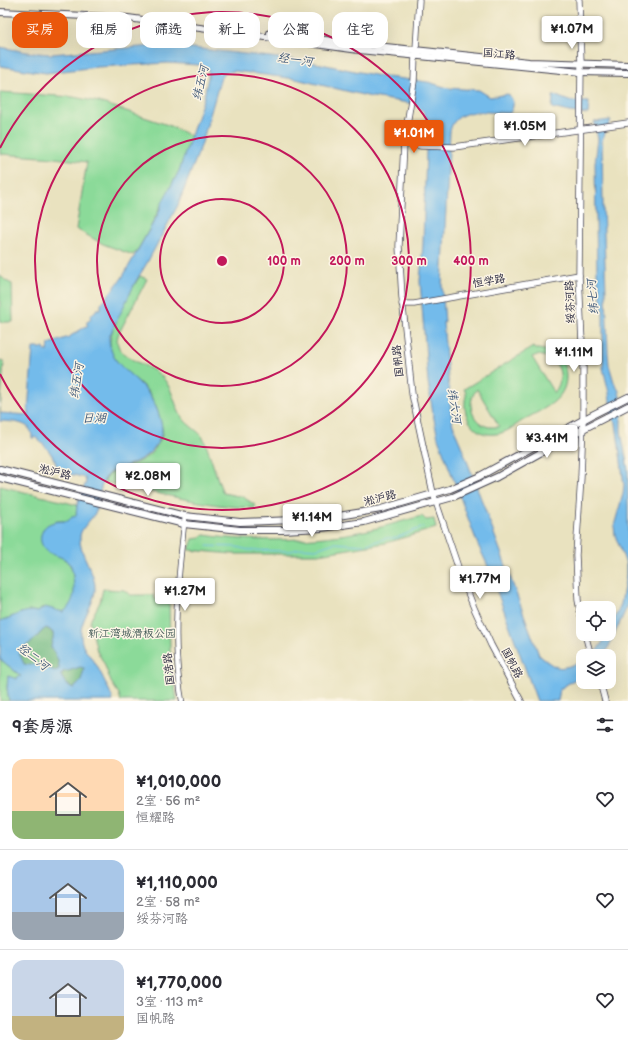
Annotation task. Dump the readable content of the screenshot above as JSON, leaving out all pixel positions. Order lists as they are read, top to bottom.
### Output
{
  "streets": {
    "main road": ["国江路", "淞沪路"],
    "street": [
      "恒学路",
      "绥芬河路",
      "国帆路",
      "国浩路"
    ]
  },
  "crossings": [
    ["国江路", "绥芬河路"],
    ["国江路", "国帆路"],
    ["恒学路", "绥芬河路"],
    ["恒学路", "国帆路"],
    ["绥芬河路", "淞沪路"],
    ["国帆路", "淞沪路"],
    ["淞沪路", "国浩路"]
  ],
  "water": [
    "经一河",
    "纬五河",
    "纬七河",
    "纬六河",
    "日湖",
    "经二河"
  ],
  "parks": ["新江湾城滑板公园"],
  "page": {
    "chip": [
      "买房",
      "租房",
      "筛选",
      "新上",
      "公寓",
      "住宅"
    ],
    "price": [
      "¥1.07M",
      "¥1.05M",
      "¥1.01M",
      "¥1.11M",
      "¥3.41M",
      "¥2.08M",
      "¥1.14M",
      "¥1.77M",
      "¥1.27M"
    ],
    "heading": "9套房源",
    "list": [
      {
        "name": "¥1,010,000",
        "note": "2室 · 56 m² · 恒耀路"
      },
      {
        "name": "¥1,110,000",
        "note": "2室 · 58 m² · 绥芬河路"
      },
      {
        "name": "¥1,770,000",
        "note": "3室 · 113 m² · 国帆路"
      }
    ]
  },
  "rings": [
    "100 m",
    "200 m",
    "300 m",
    "400 m"
  ]
}
